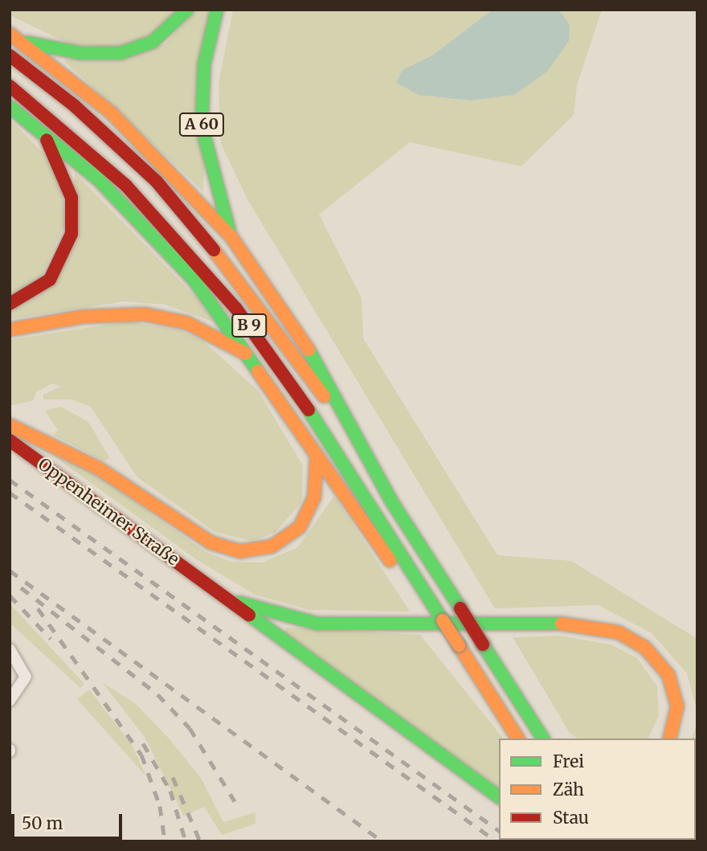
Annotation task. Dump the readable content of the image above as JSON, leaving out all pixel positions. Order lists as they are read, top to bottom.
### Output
{
  "streets": {
    "main road": ["A 60", "B 9", "Oppenheimer Straße"]
  },
  "legend": ["Frei", "Zäh", "Stau"],
  "scale_bar": "50 m"
}
